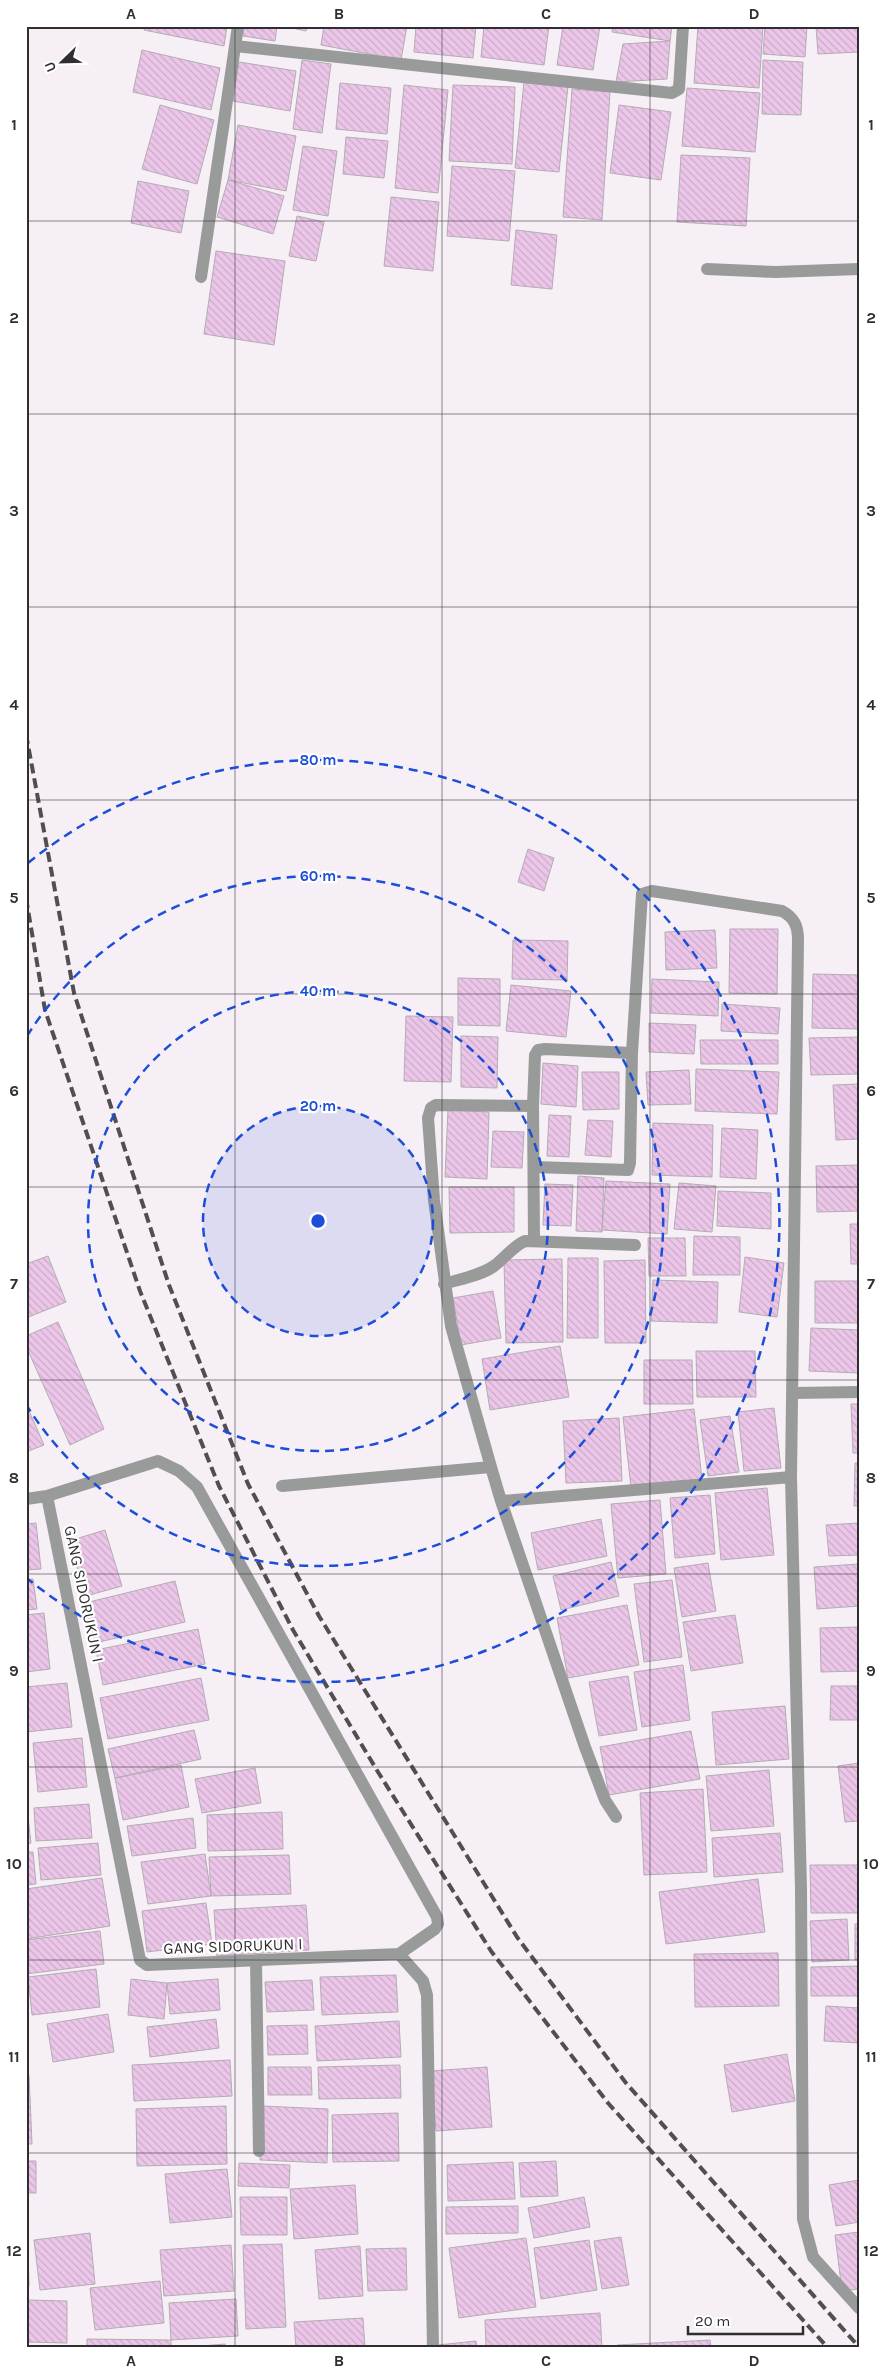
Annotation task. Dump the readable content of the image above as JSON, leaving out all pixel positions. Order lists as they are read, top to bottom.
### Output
{
  "streets": {
    "street": ["GANG SIDORUKUN I"]
  },
  "scale_bar": "20 m",
  "north": "bottom left",
  "grid": {
    "columns": [
      "A",
      "B",
      "C",
      "D"
    ],
    "rows": [
      "1",
      "2",
      "3",
      "4",
      "5",
      "6",
      "7",
      "8",
      "9",
      "10",
      "11",
      "12"
    ]
  },
  "rings": [
    "80 m",
    "60 m",
    "40 m",
    "20 m"
  ]
}
